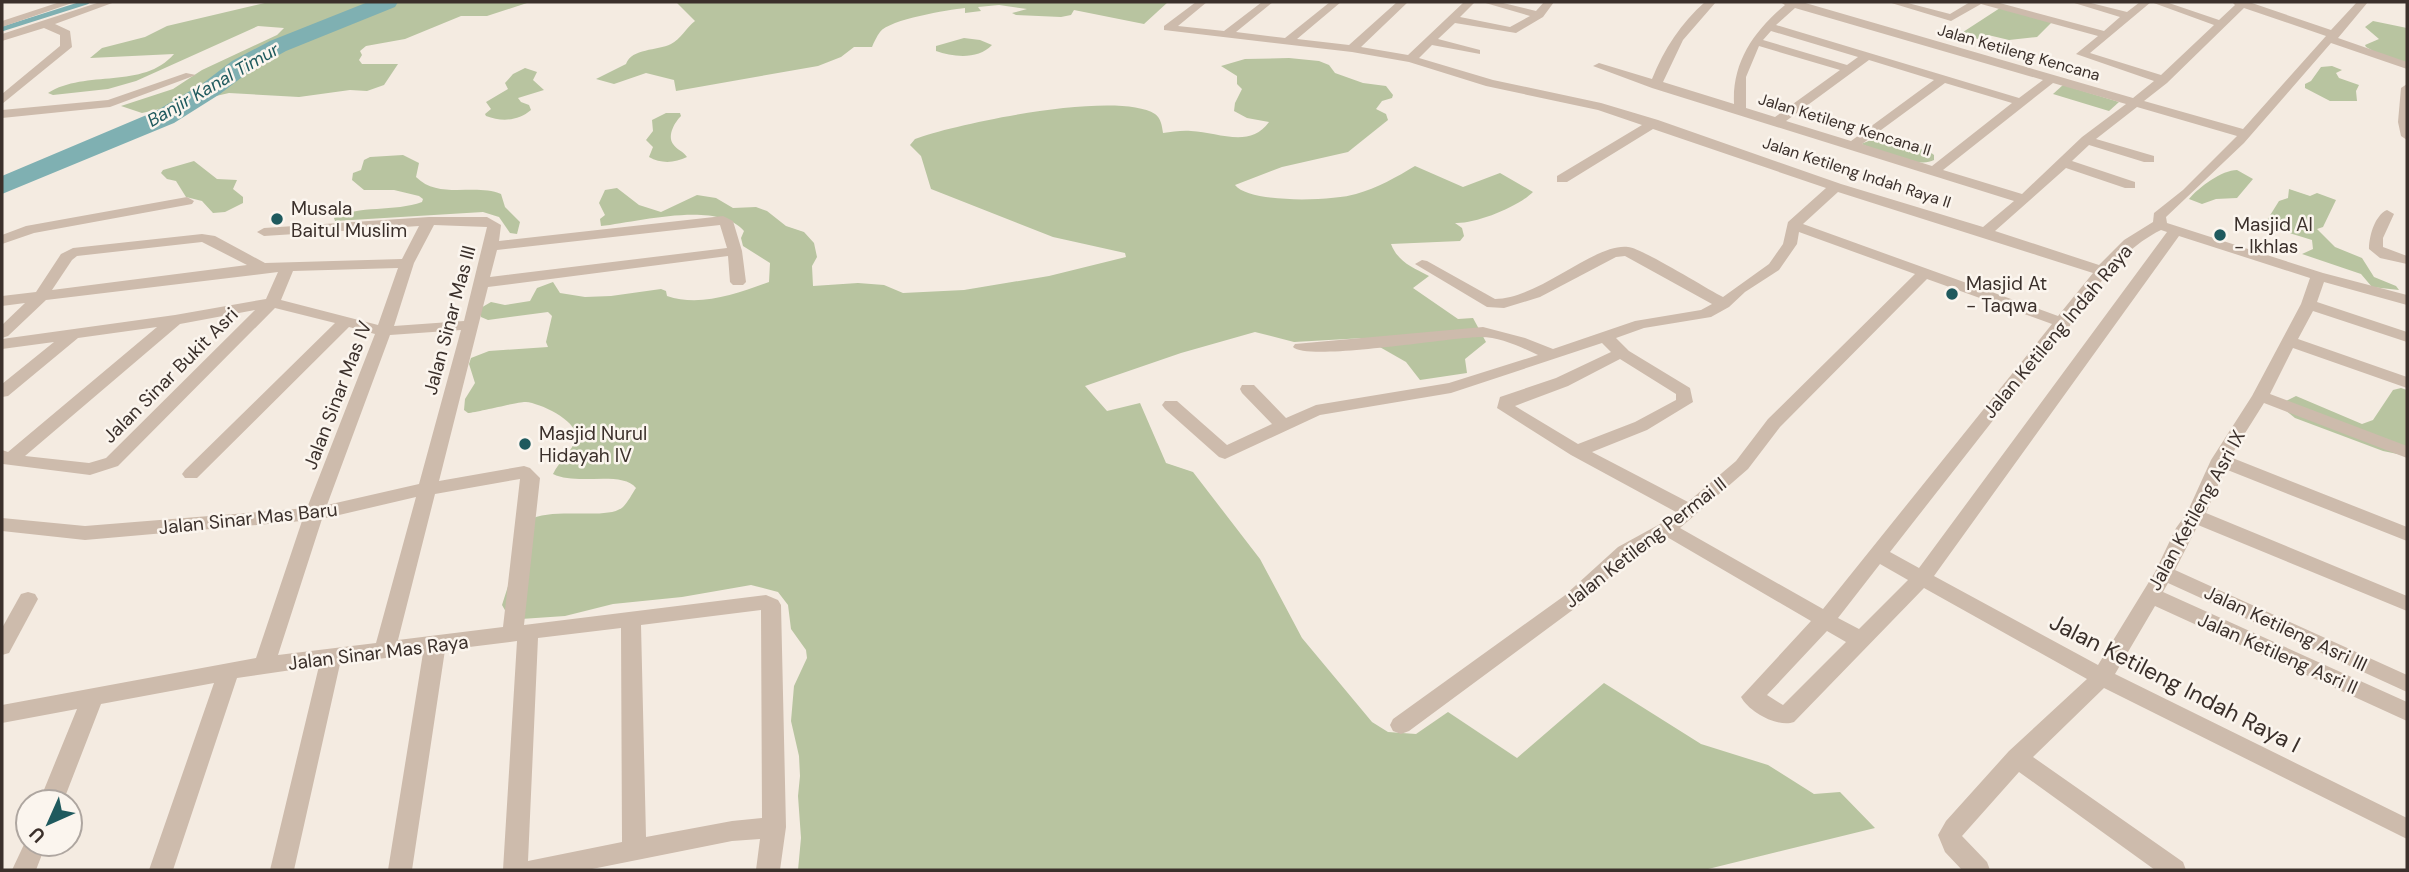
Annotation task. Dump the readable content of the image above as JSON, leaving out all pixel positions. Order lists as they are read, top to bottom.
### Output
{
  "streets": {
    "street": [
      "Jalan Ketileng Kencana",
      "Jalan Ketileng Kencana II",
      "Jalan Ketileng Indah Raya II",
      "Jalan Sinar Mas III",
      "Jalan Ketileng Indah Raya",
      "Jalan Sinar Bukit Asri",
      "Jalan Sinar Mas IV",
      "Jalan Ketileng Asri IX",
      "Jalan Sinar Mas Baru",
      "Jalan Ketileng Permai II",
      "Jalan Ketileng Asri III",
      "Jalan Sinar Mas Raya",
      "Jalan Ketileng Asri II",
      "Jalan Ketileng Indah Raya I"
    ]
  },
  "crossings": [
    ["Jalan Ketileng Kencana", "Jalan Ketileng Indah Raya"],
    ["Jalan Ketileng Indah Raya II", "Jalan Ketileng Indah Raya"],
    ["Jalan Sinar Mas III", "Jalan Sinar Bukit Asri"],
    ["Jalan Sinar Mas III", "Jalan Sinar Mas IV"],
    ["Jalan Sinar Mas III", "Jalan Sinar Mas Baru"],
    ["Jalan Sinar Mas III", "Jalan Sinar Mas Raya"],
    ["Jalan Ketileng Indah Raya", "Jalan Ketileng Indah Raya I"],
    ["Jalan Sinar Bukit Asri", "Jalan Sinar Mas IV"],
    ["Jalan Sinar Mas IV", "Jalan Sinar Mas Baru"],
    ["Jalan Sinar Mas IV", "Jalan Sinar Mas Raya"],
    ["Jalan Ketileng Asri IX", "Jalan Ketileng Asri III"],
    ["Jalan Ketileng Asri IX", "Jalan Ketileng Asri II"],
    ["Jalan Ketileng Asri IX", "Jalan Ketileng Indah Raya I"],
    ["Jalan Sinar Mas Baru", "Jalan Sinar Mas Raya"]
  ],
  "water": ["Banjir Kanal Timur"],
  "places": [
    "Musala Baitul Muslim",
    "Masjid Al - Ikhlas",
    "Masjid At - Taqwa",
    "Masjid Nurul Hidayah IV"
  ],
  "north": "bottom left"
}
